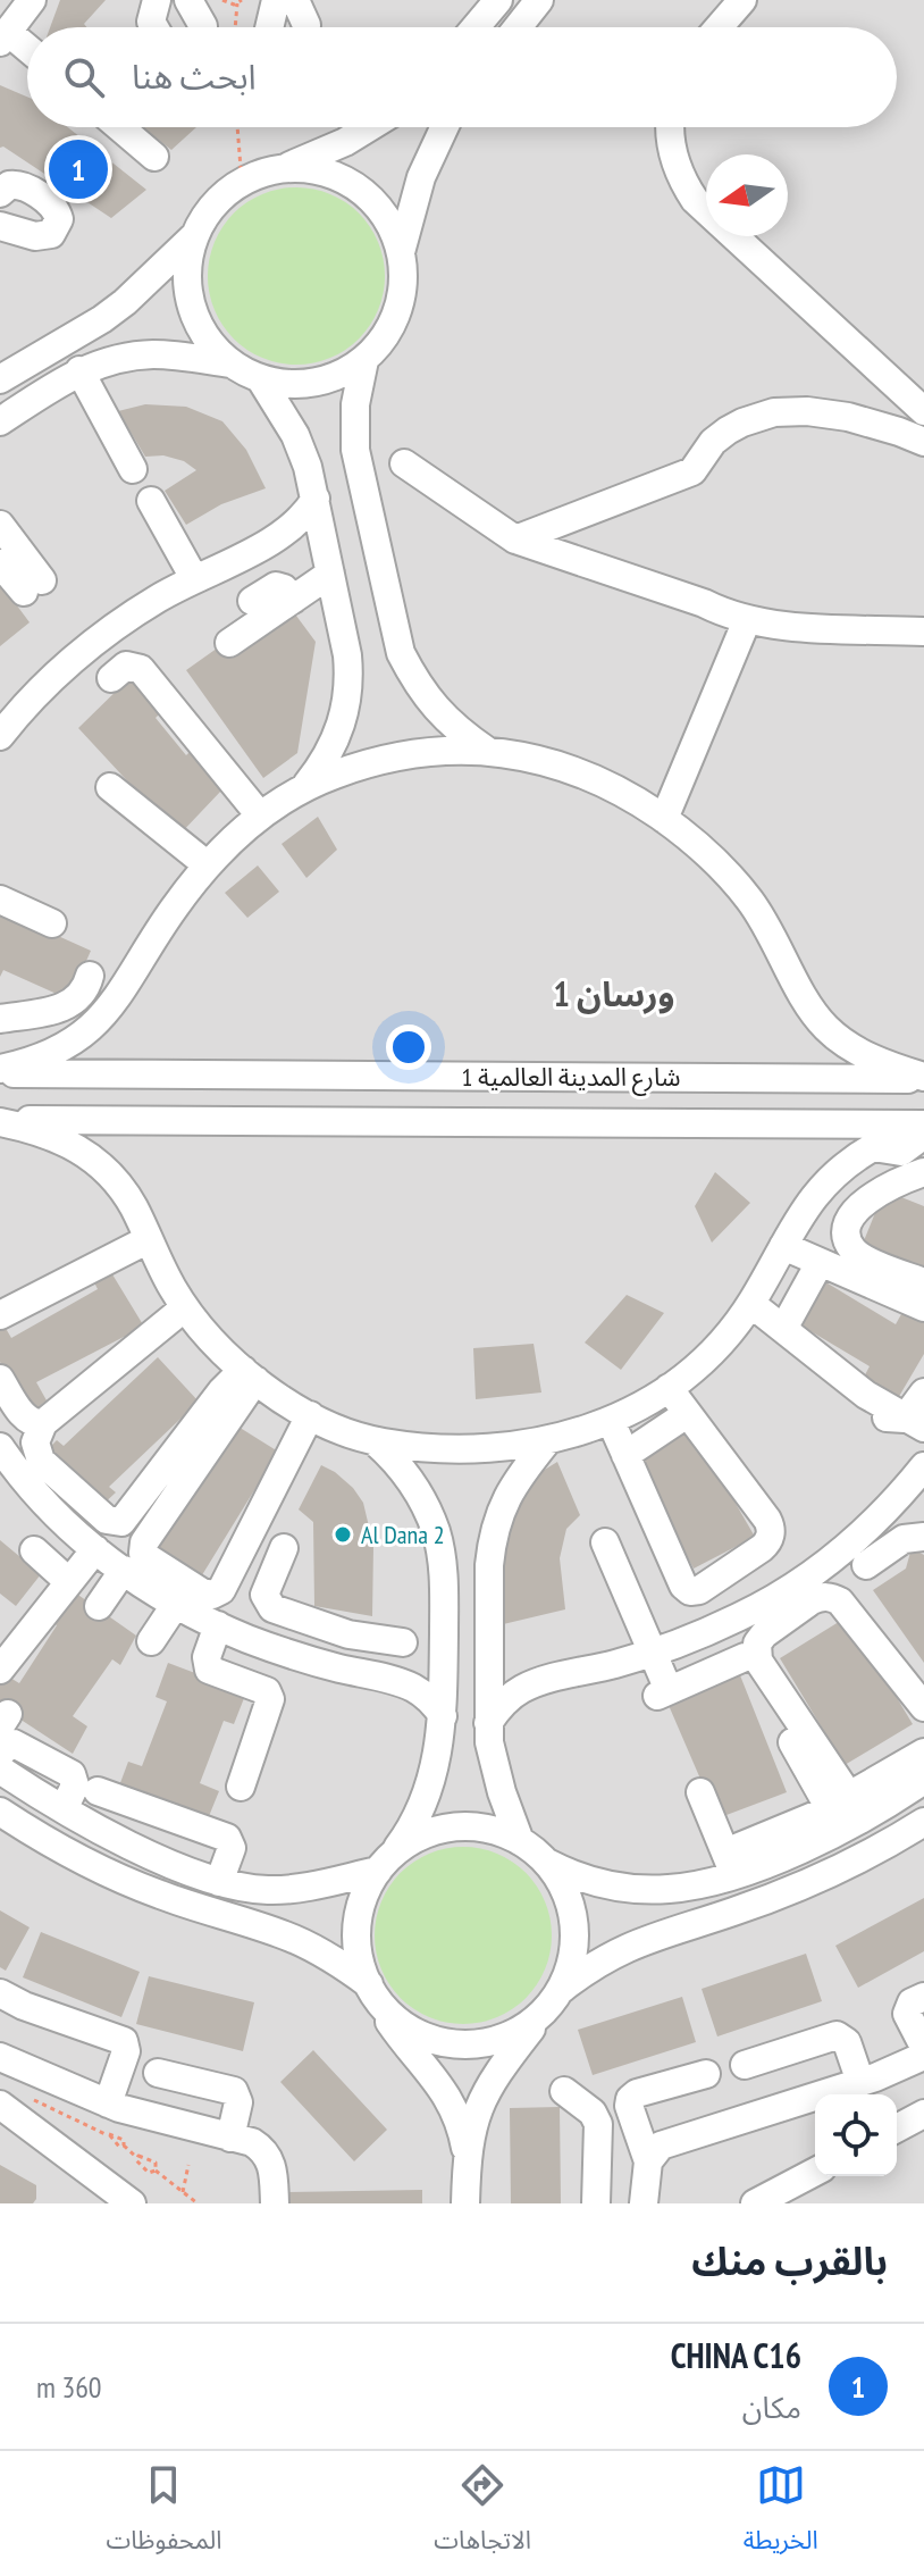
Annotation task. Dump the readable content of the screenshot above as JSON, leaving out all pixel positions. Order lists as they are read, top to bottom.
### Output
{
  "streets": {
    "street": ["شارع المدينة العالمية 1"]
  },
  "districts": ["ورسان 1"],
  "places": ["Al Dana 2"],
  "north": "left",
  "page": {
    "search": "ابحث هنا",
    "pins": "1",
    "heading": "بالقرب منك",
    "list": [
      {
        "mark": "1",
        "name": "CHINA C16",
        "note": "مكان",
        "value": "360 m"
      }
    ],
    "nav": ["الخريطة", "الاتجاهات", "المحفوظات"]
  }
}
